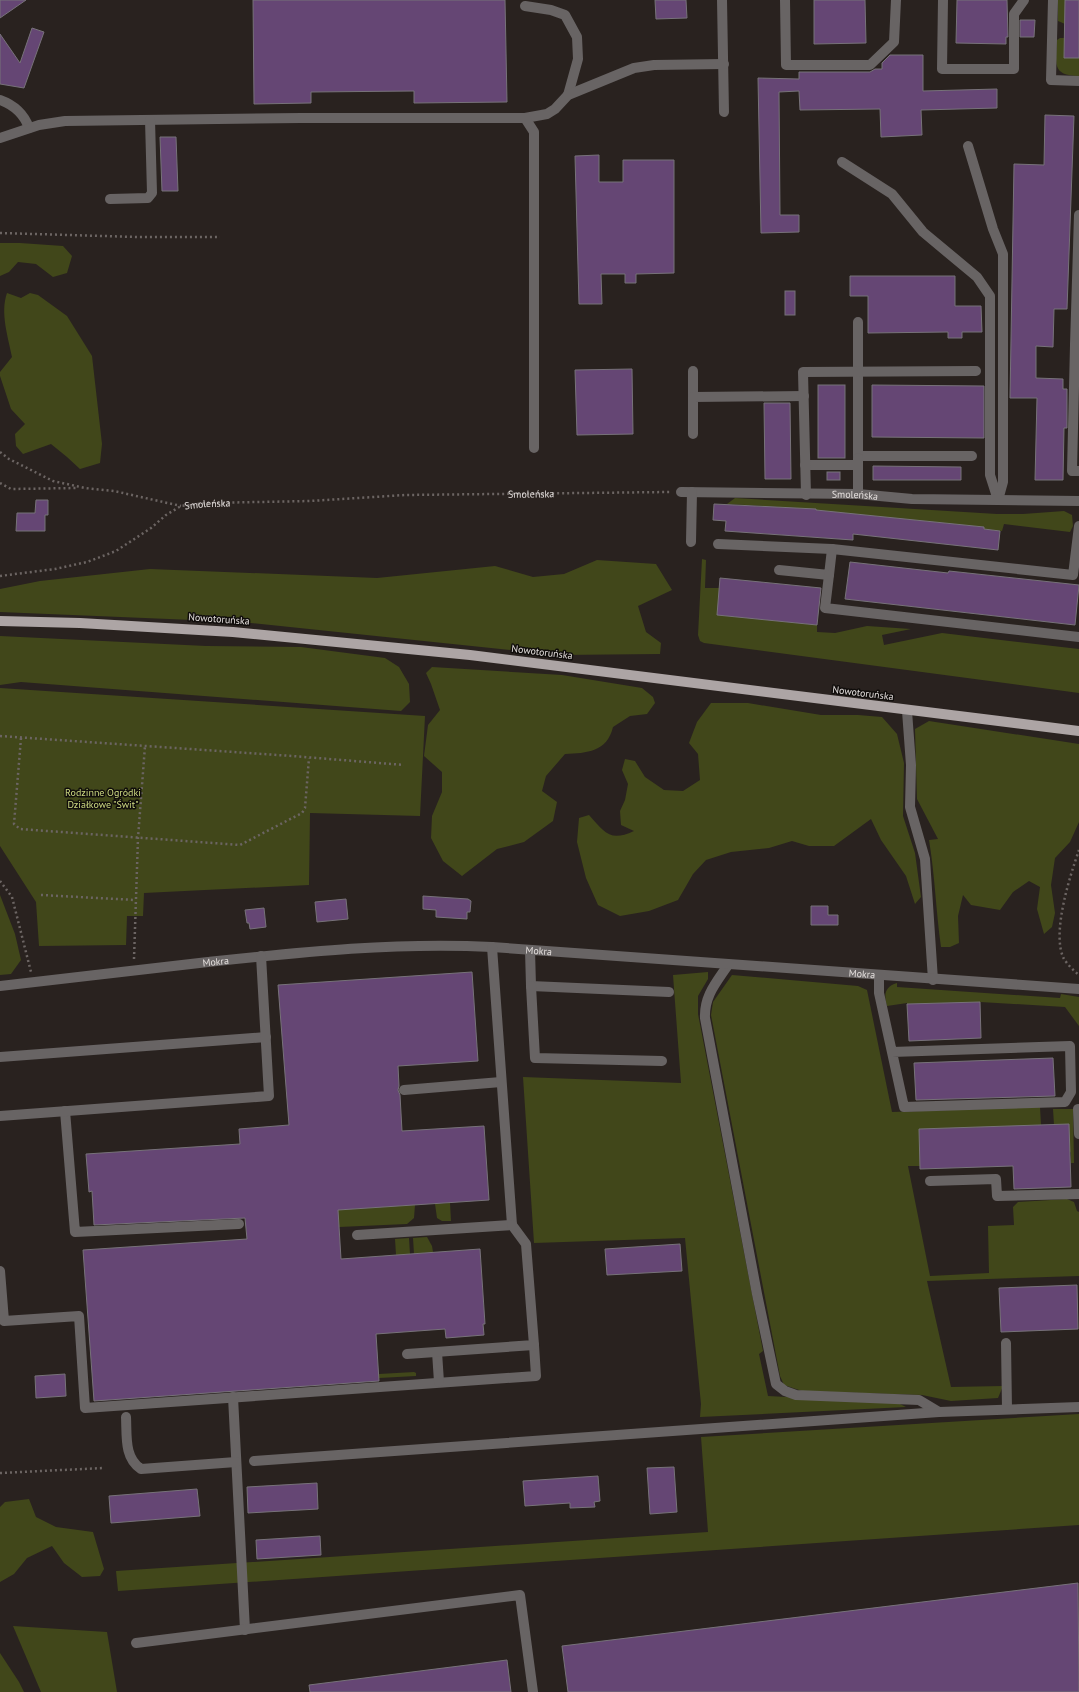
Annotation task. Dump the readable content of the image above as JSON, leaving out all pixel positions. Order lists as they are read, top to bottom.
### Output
{
  "streets": {
    "main road": ["Nowotoruńska"],
    "street": ["Smoleńska", "Mokra"]
  },
  "parks": ["Rodzinne Ogródki Działkowe \"Świt\""]
}
